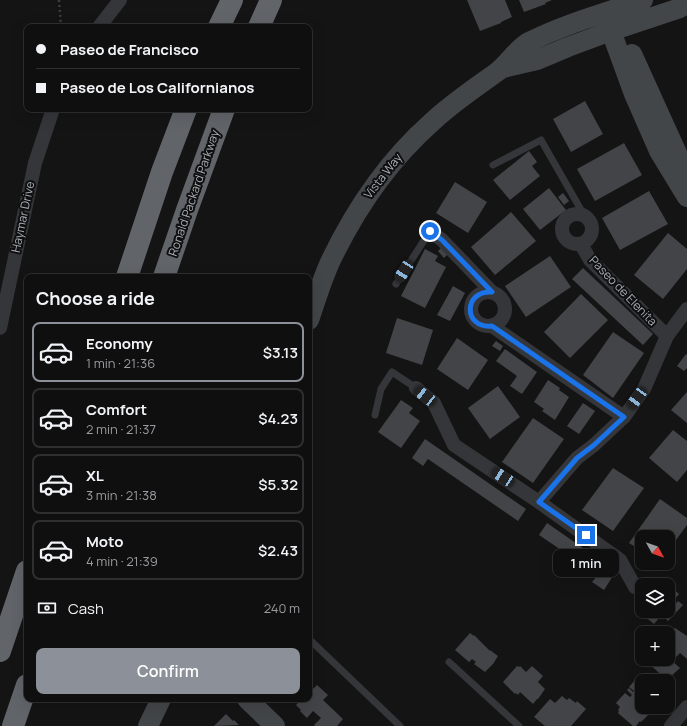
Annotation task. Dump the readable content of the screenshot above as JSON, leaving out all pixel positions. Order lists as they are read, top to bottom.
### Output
{
  "streets": {
    "highway": ["Ronald Packard Parkway"],
    "main road": ["Vista Way"],
    "street": ["Haymar Drive", "Paseo de Elenita"]
  },
  "north": "bottom right",
  "page": {
    "banner": ["Paseo de Francisco", "Paseo de Los Californianos"],
    "heading": "Choose a ride",
    "list": [
      {
        "name": "Economy",
        "note": "1 min · 21:36",
        "value": "$3.13"
      },
      {
        "name": "Comfort",
        "note": "2 min · 21:37",
        "value": "$4.23"
      },
      {
        "name": "XL",
        "note": "3 min · 21:38",
        "value": "$5.32"
      },
      {
        "name": "Moto",
        "note": "4 min · 21:39",
        "value": "$2.43"
      }
    ],
    "map_buttons": ["+", "−"],
    "bubble": "1 min",
    "pay": ["Cash", "240 m"],
    "buttons": "Confirm"
  }
}
